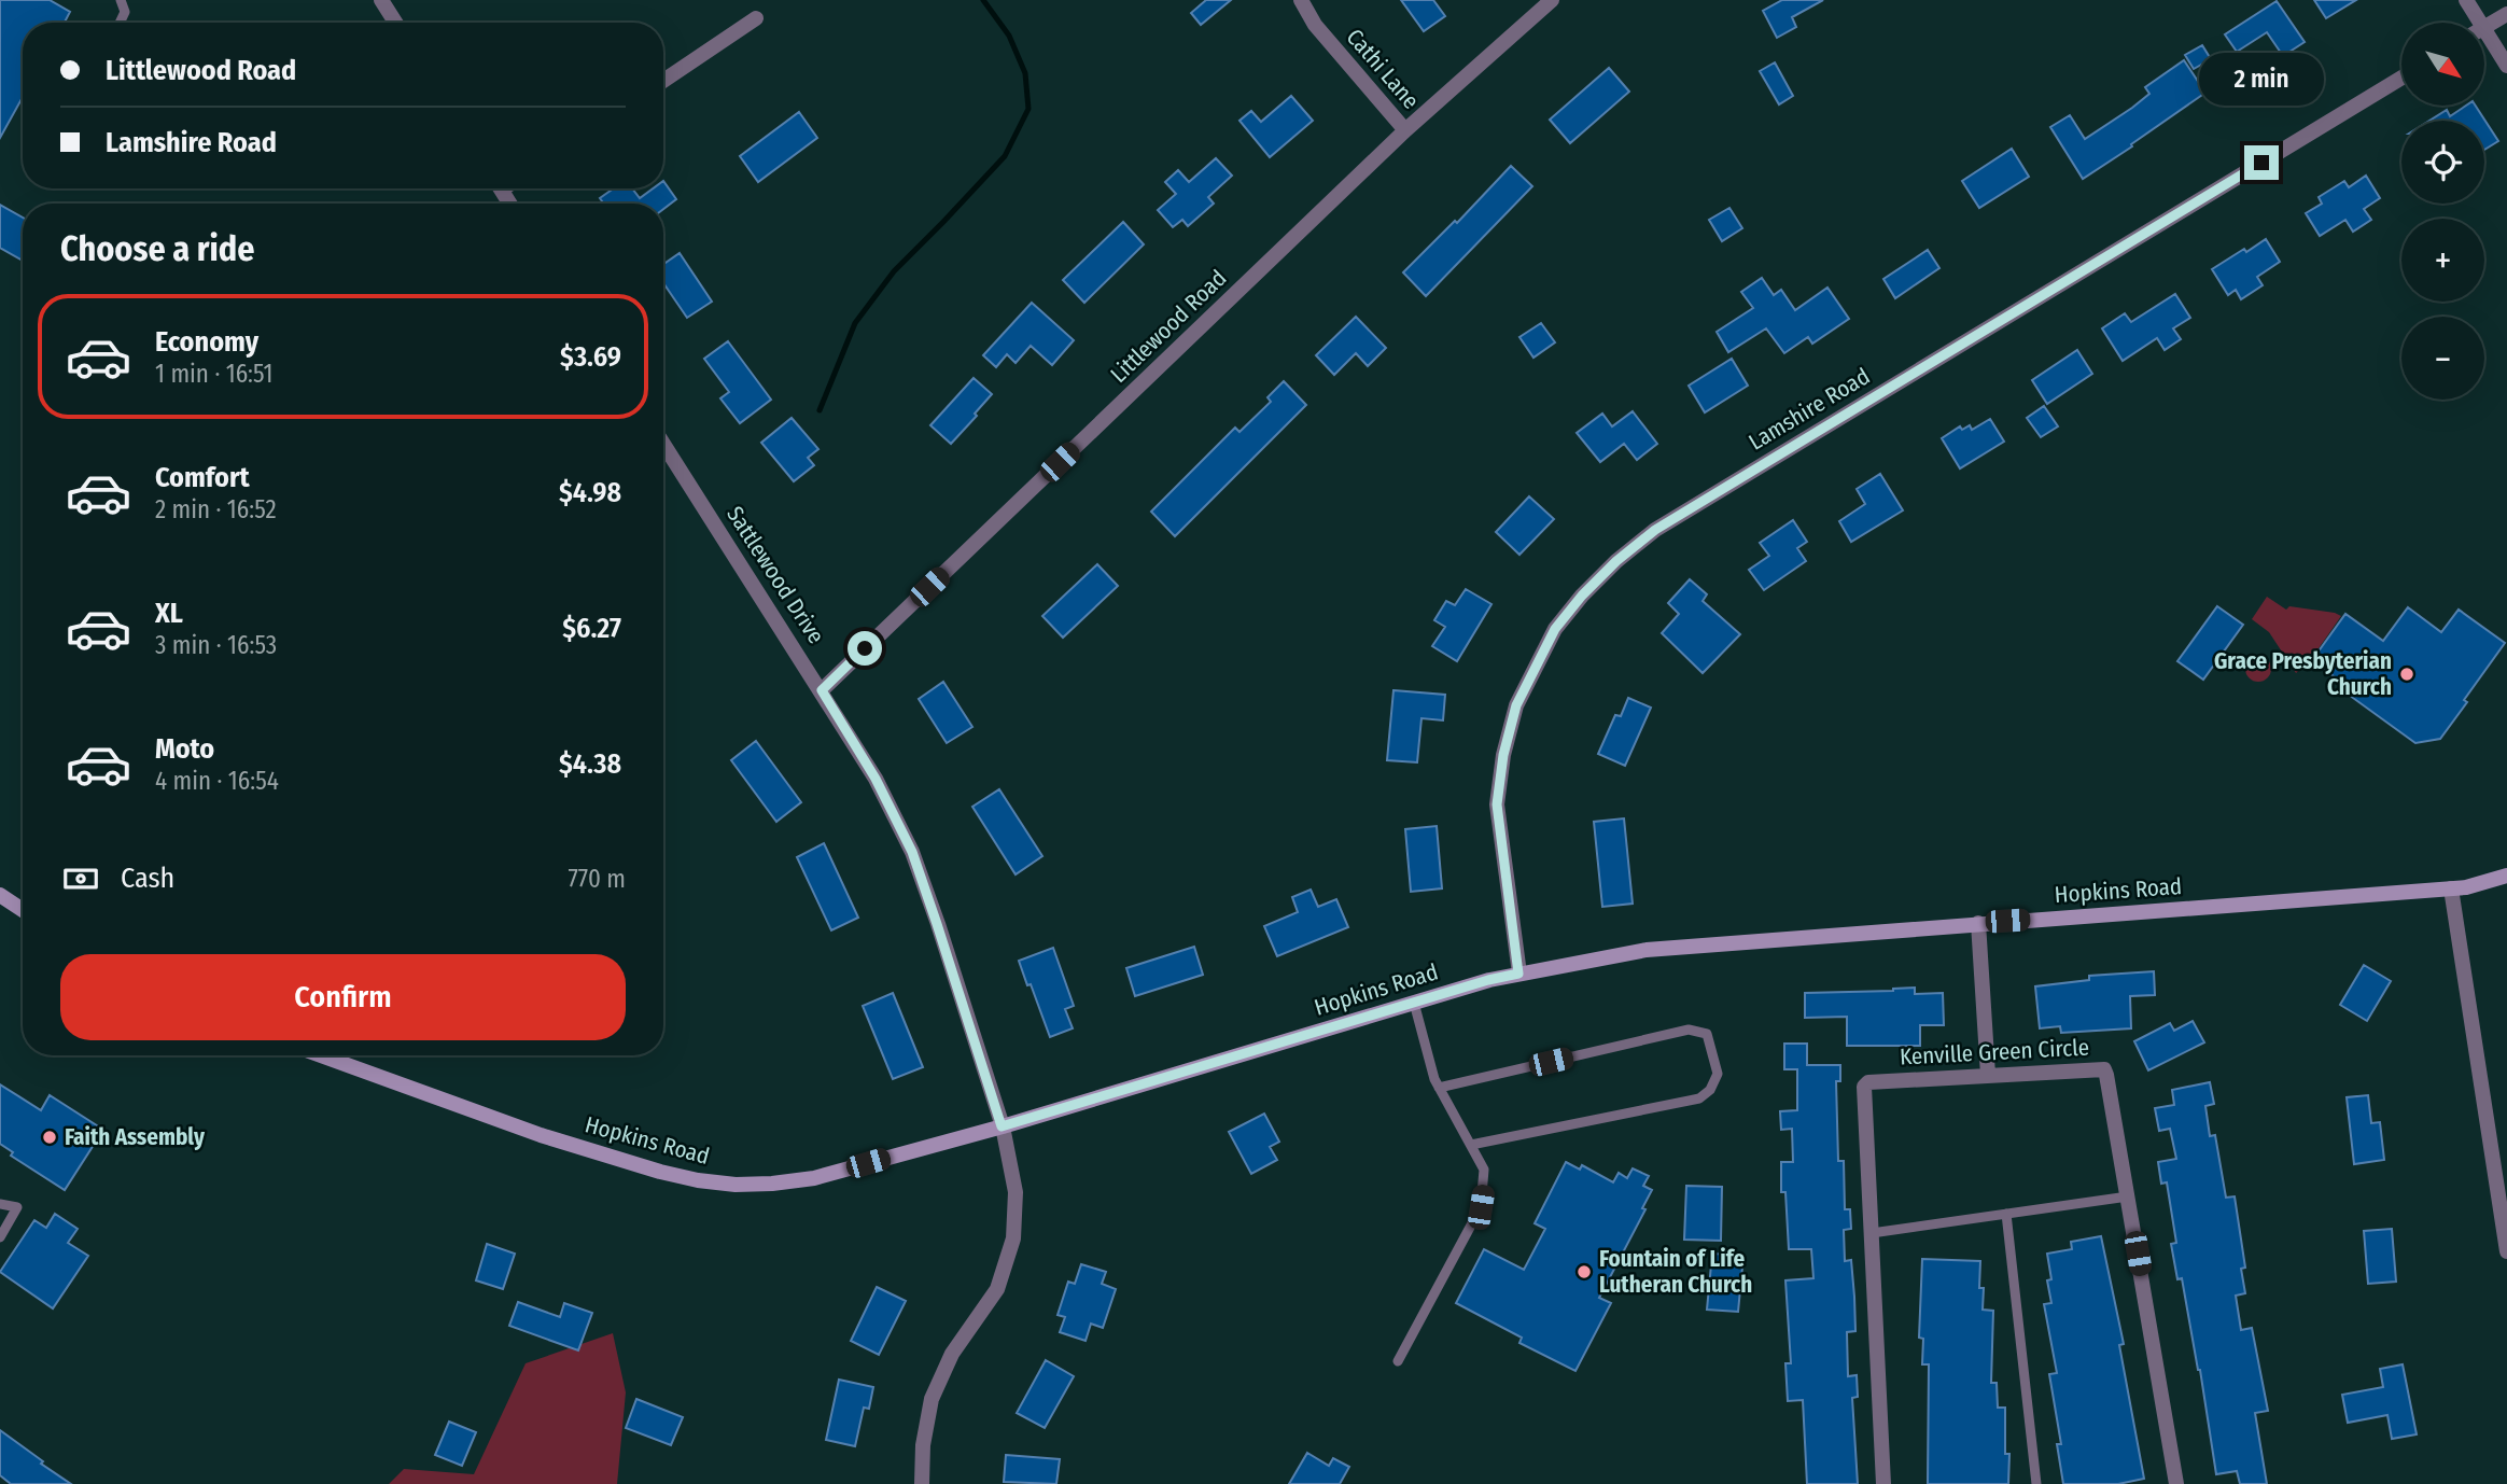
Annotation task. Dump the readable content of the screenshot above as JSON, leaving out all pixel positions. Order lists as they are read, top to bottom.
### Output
{
  "streets": {
    "main road": ["Hopkins Road"],
    "street": [
      "Cathi Lane",
      "Littlewood Road",
      "Lamshire Road",
      "Sattlewood Drive",
      "Kenville Green Circle"
    ]
  },
  "crossings": [
    ["Cathi Lane", "Littlewood Road"],
    ["Littlewood Road", "Sattlewood Drive"],
    ["Lamshire Road", "Hopkins Road"],
    ["Sattlewood Drive", "Hopkins Road"]
  ],
  "places": ["Grace Presbyterian Church", "Faith Assembly", "Fountain of Life Lutheran Church"],
  "north": "bottom right",
  "page": {
    "map_buttons": ["+", "−"],
    "banner": ["Littlewood Road", "Lamshire Road"],
    "bubble": "2 min",
    "heading": "Choose a ride",
    "list": [
      {
        "name": "Economy",
        "note": "1 min · 16:51",
        "value": "$3.69"
      },
      {
        "name": "Comfort",
        "note": "2 min · 16:52",
        "value": "$4.98"
      },
      {
        "name": "XL",
        "note": "3 min · 16:53",
        "value": "$6.27"
      },
      {
        "name": "Moto",
        "note": "4 min · 16:54",
        "value": "$4.38"
      }
    ],
    "pay": ["Cash", "770 m"],
    "buttons": "Confirm"
  }
}
